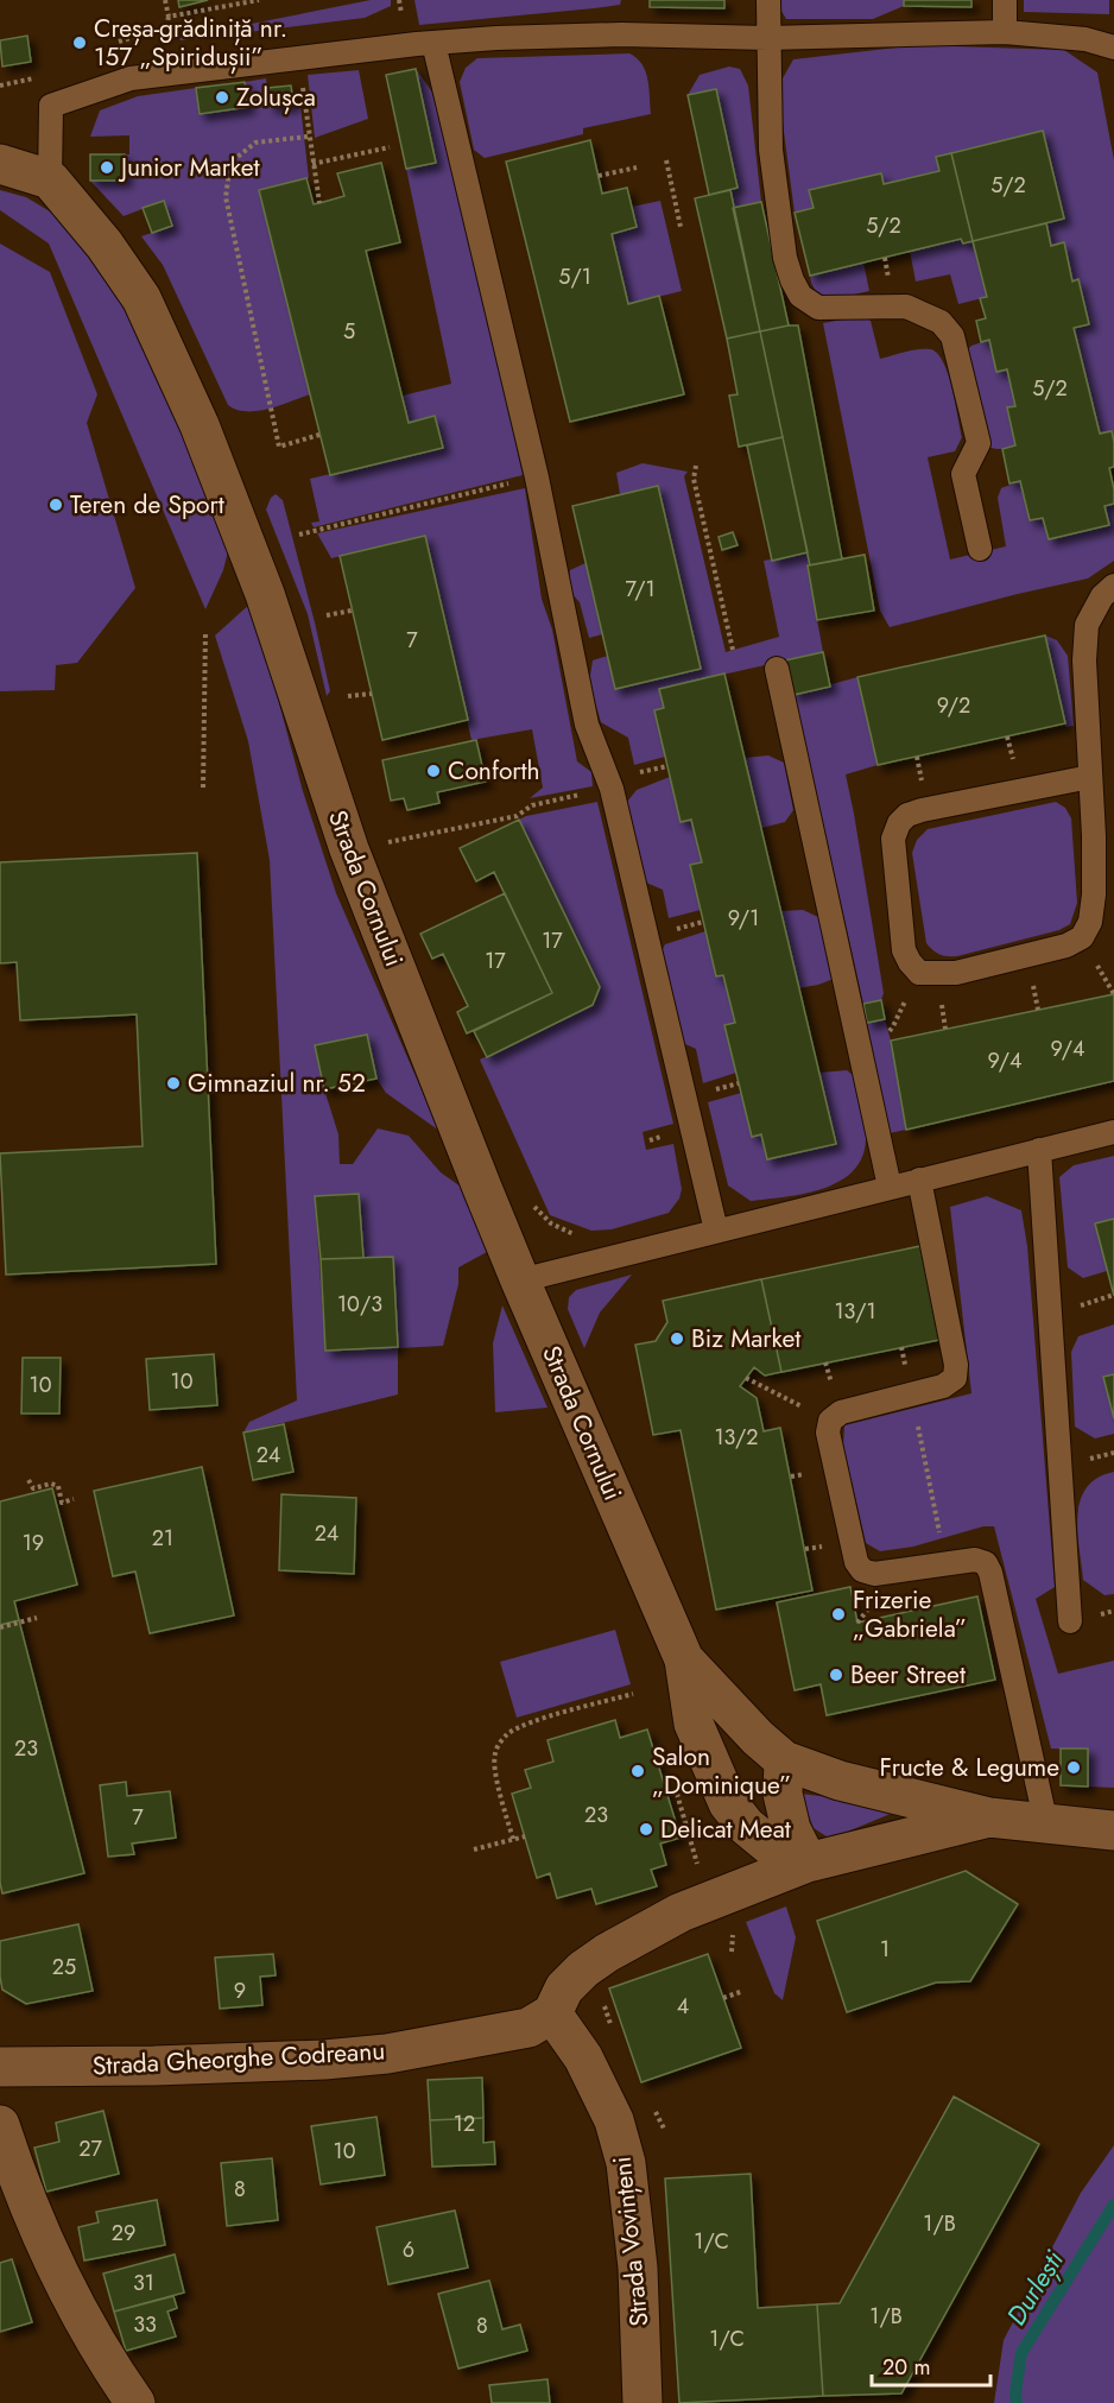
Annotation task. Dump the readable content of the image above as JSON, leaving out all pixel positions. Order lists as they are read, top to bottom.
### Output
{
  "streets": {
    "street": ["Strada Cornului", "Strada Gheorghe Codreanu", "Strada Vovințeni"]
  },
  "crossings": [
    ["Strada Gheorghe Codreanu", "Strada Vovințeni"]
  ],
  "water": ["Durlești"],
  "places": [
    "Creșa-grădiniță nr. 157 „Spiridușii”",
    "Zolușca",
    "Junior Market",
    "Teren de Sport",
    "Conforth",
    "Gimnaziul nr. 52",
    "Biz Market",
    "Frizerie „Gabriela”",
    "Beer Street",
    "Fructe & Legume",
    "Salon „Dominique”",
    "Delicat Meat"
  ],
  "house_numbers": [
    "5/2",
    "5/2",
    "5/1",
    "5",
    "5/2",
    "7/1",
    "7",
    "9/2",
    "9/1",
    "17",
    "17",
    "9/4",
    "9/4",
    "10/3",
    "13/1",
    "10",
    "10",
    "13/2",
    "24",
    "24",
    "21",
    "19",
    "23",
    "23",
    "7",
    "1",
    "25",
    "9",
    "4",
    "12",
    "27",
    "10",
    "8",
    "1/B",
    "29",
    "1/C",
    "6",
    "31",
    "1/B",
    "33",
    "8",
    "1/C"
  ],
  "scale_bar": "20 m"
}
